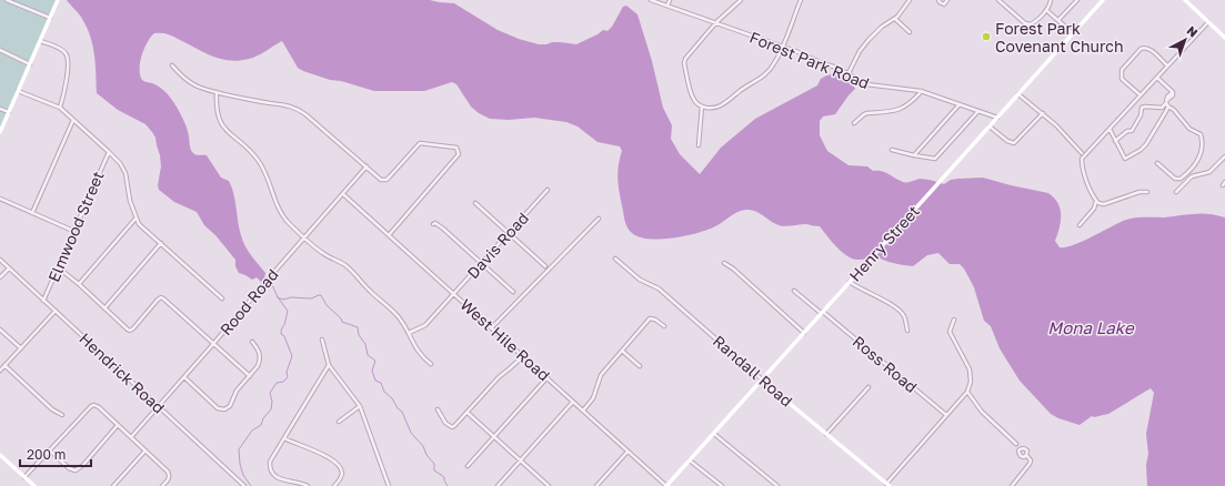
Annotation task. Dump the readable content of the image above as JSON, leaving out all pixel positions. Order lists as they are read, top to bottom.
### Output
{
  "streets": {
    "street": [
      "Forest Park Road",
      "Elmwood Street",
      "Henry Street",
      "Davis Road",
      "Rood Road",
      "West Hile Road",
      "Ross Road",
      "Randall Road",
      "Hendrick Road"
    ]
  },
  "crossings": [
    ["Forest Park Road", "Henry Street"],
    ["Elmwood Street", "Hendrick Road"],
    ["Henry Street", "West Hile Road"],
    ["Henry Street", "Ross Road"],
    ["Henry Street", "Randall Road"],
    ["Davis Road", "West Hile Road"],
    ["Rood Road", "West Hile Road"],
    ["Rood Road", "Hendrick Road"]
  ],
  "water": ["Mona Lake"],
  "places": ["Forest Park Covenant Church"],
  "scale_bar": "200 m",
  "north": "top right"
}
